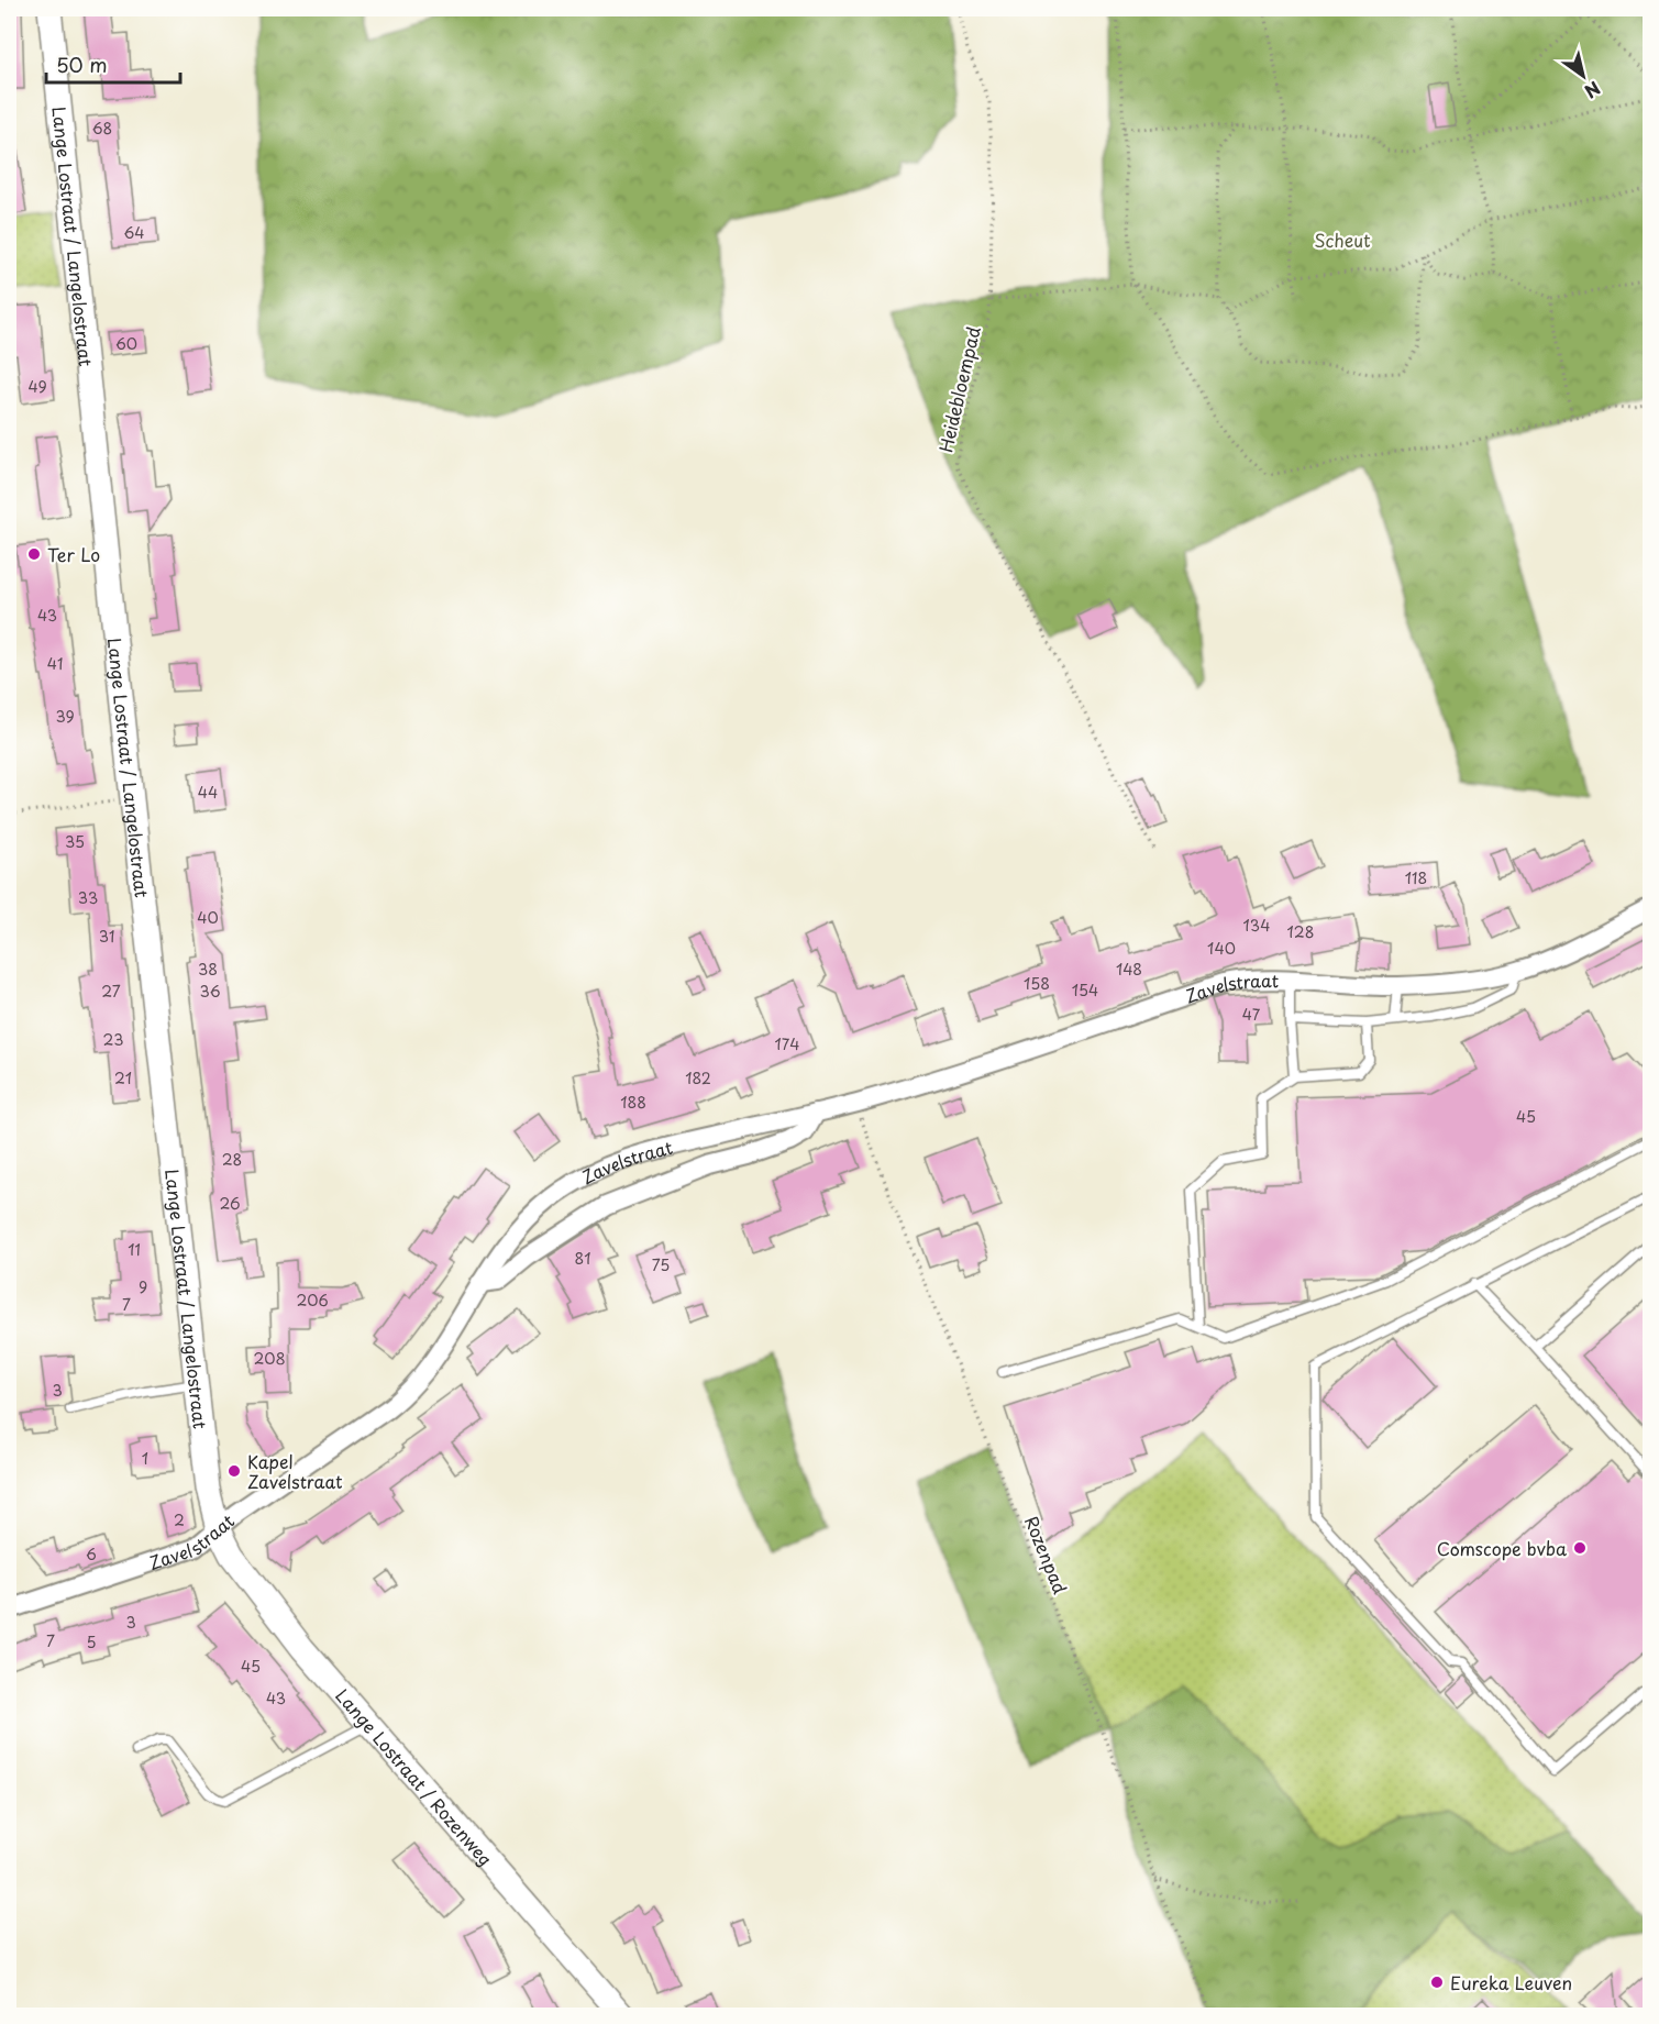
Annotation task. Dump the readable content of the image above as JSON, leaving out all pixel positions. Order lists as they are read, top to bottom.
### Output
{
  "streets": {
    "street": ["Lange Lostraat / Langelostraat", "Zavelstraat", "Lange Lostraat / Rozenweg"],
    "path": ["Heidebloempad", "Rozenpad"]
  },
  "crossings": [
    ["Lange Lostraat / Langelostraat", "Zavelstraat"],
    ["Lange Lostraat / Langelostraat", "Lange Lostraat / Rozenweg"],
    ["Zavelstraat", "Rozenpad"],
    ["Zavelstraat", "Lange Lostraat / Rozenweg"]
  ],
  "parks": ["Scheut"],
  "places": [
    "Ter Lo",
    "Kapel Zavelstraat",
    "Comscope bvba",
    "Eureka Leuven"
  ],
  "house_numbers": [
    "68",
    "64",
    "60",
    "49",
    "43",
    "41",
    "39",
    "44",
    "35",
    "118",
    "33",
    "40",
    "134",
    "128",
    "31",
    "140",
    "38",
    "148",
    "158",
    "154",
    "27",
    "36",
    "47",
    "23",
    "174",
    "21",
    "182",
    "188",
    "45",
    "28",
    "26",
    "11",
    "81",
    "75",
    "9",
    "206",
    "7",
    "208",
    "3",
    "1",
    "2",
    "6",
    "3",
    "7",
    "5",
    "45",
    "43"
  ],
  "scale_bar": "50 m",
  "north": "bottom right"
}
